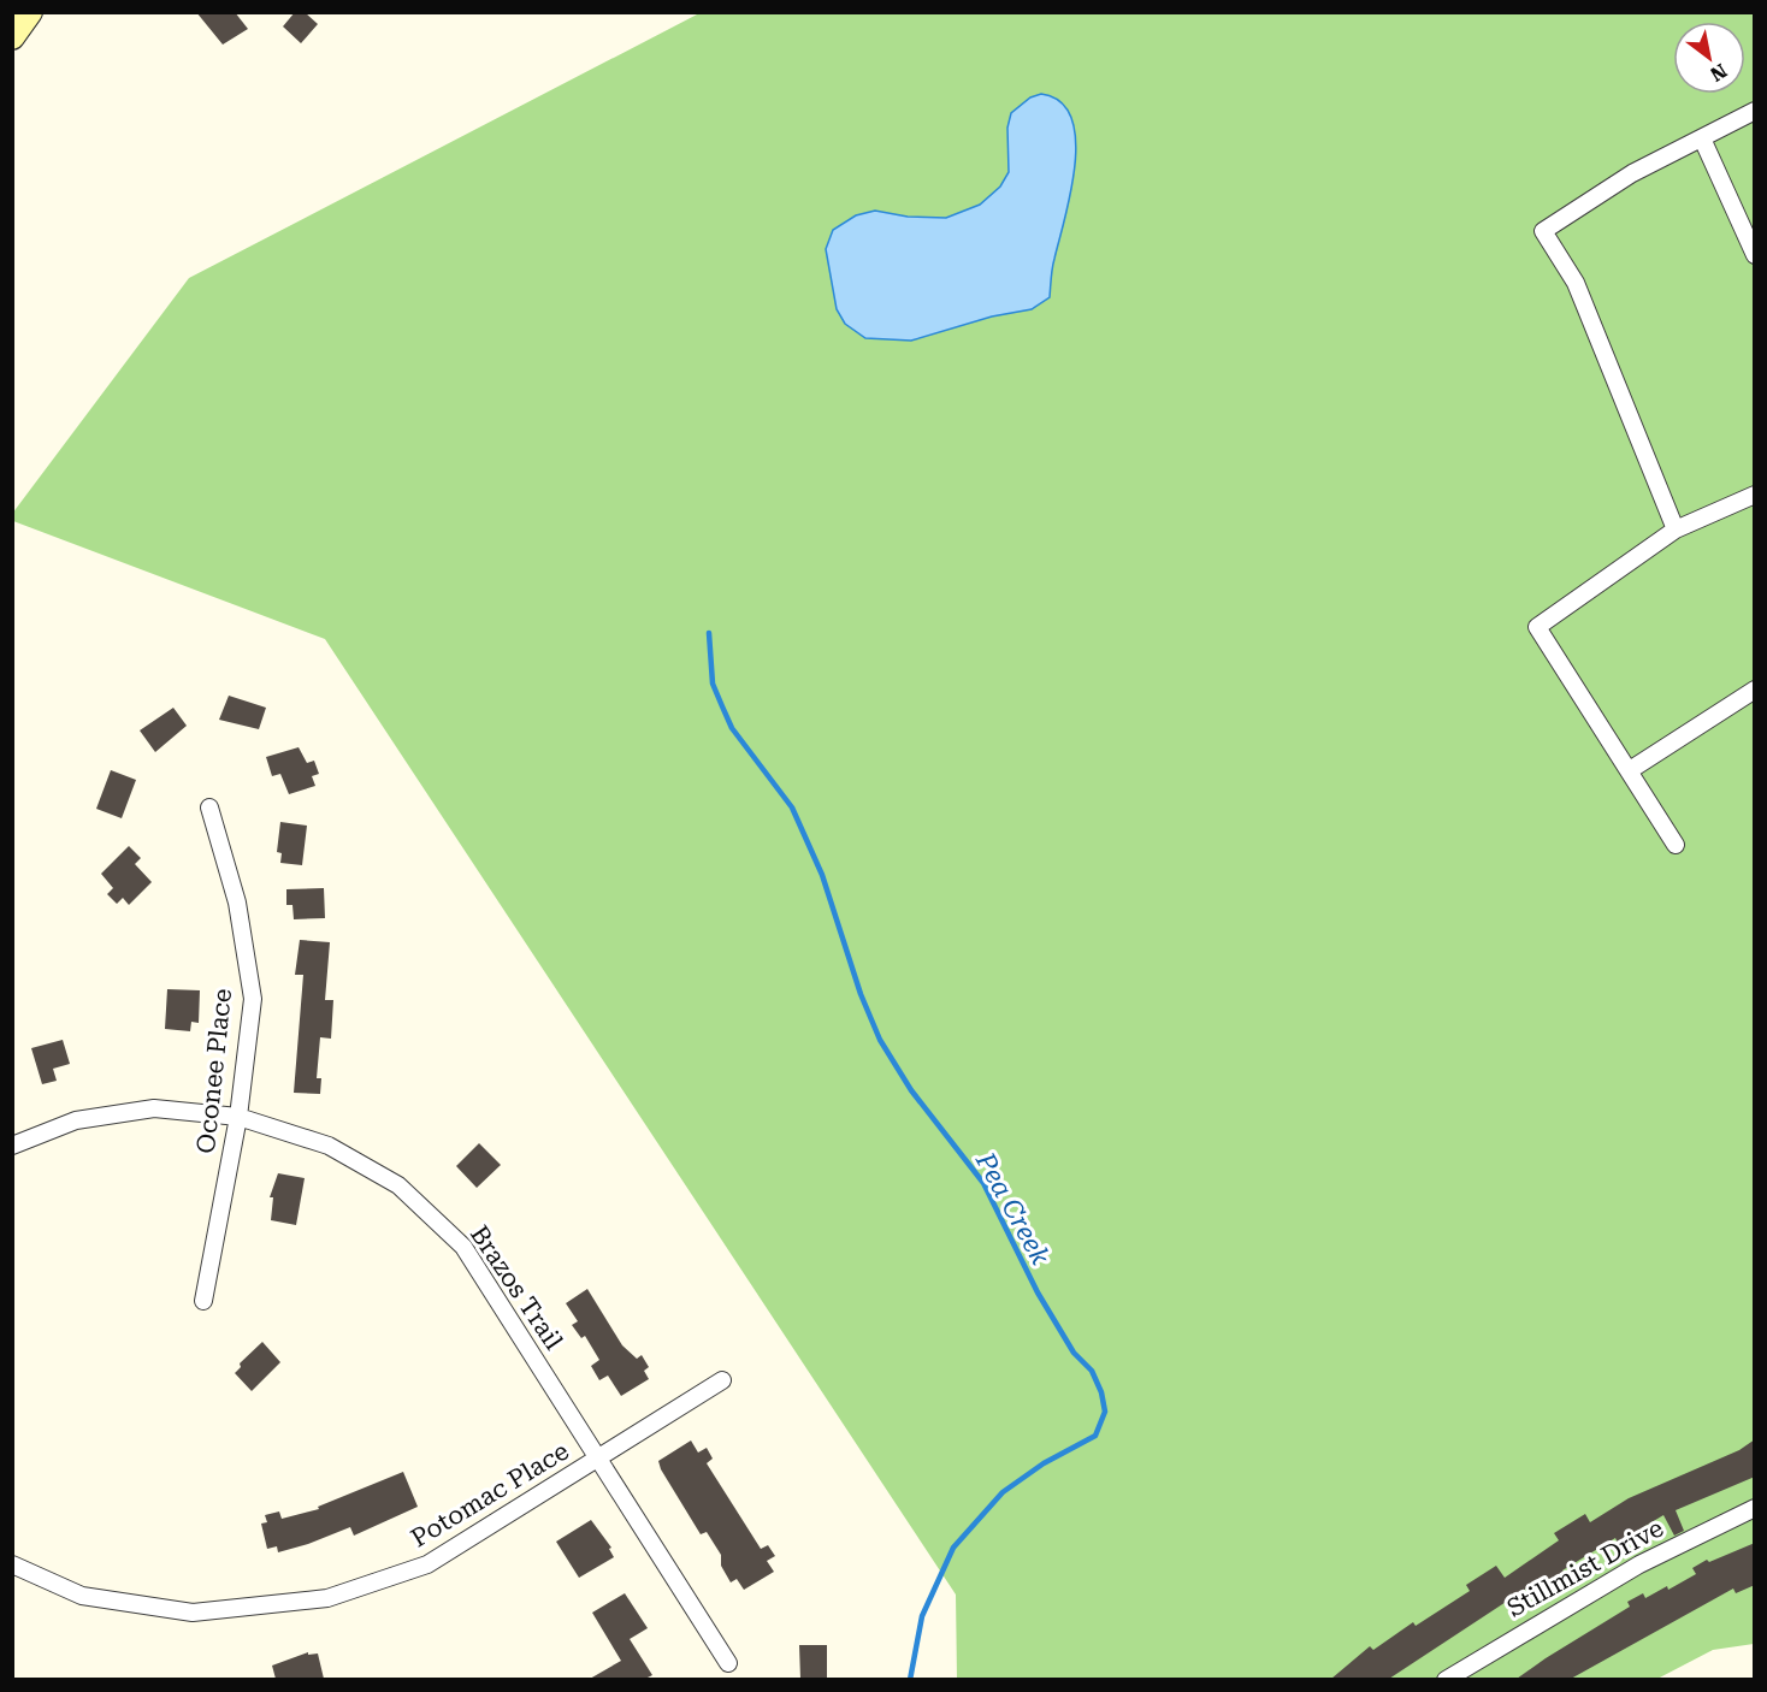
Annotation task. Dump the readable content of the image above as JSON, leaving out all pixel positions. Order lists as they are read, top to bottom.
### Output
{
  "streets": {
    "street": [
      "Oconee Place",
      "Brazos Trail",
      "Potomac Place",
      "Stillmist Drive"
    ]
  },
  "crossings": [
    ["Oconee Place", "Brazos Trail"],
    ["Brazos Trail", "Potomac Place"]
  ],
  "water": ["Pea Creek"],
  "north": "bottom right"
}
